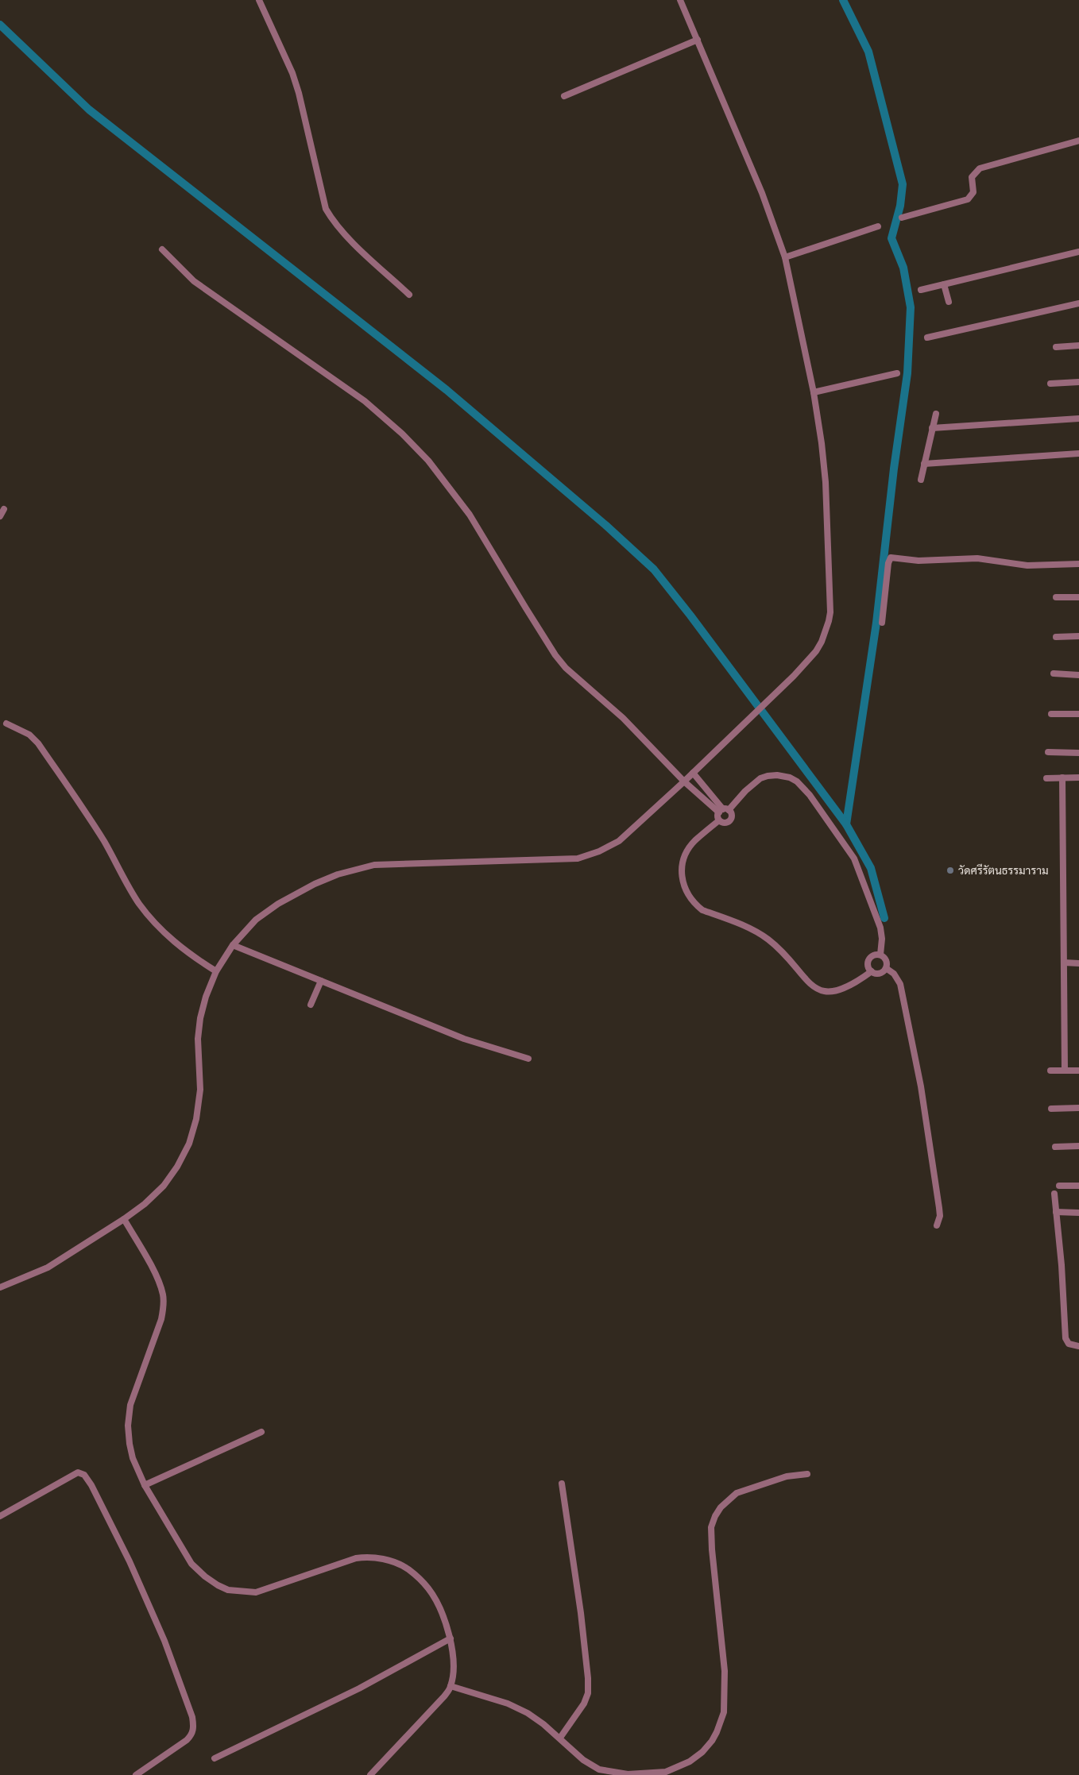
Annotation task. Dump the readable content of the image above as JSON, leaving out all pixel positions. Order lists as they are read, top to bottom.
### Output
{
  "places": ["วัดศรีรัตนธรรมาราม"]
}
